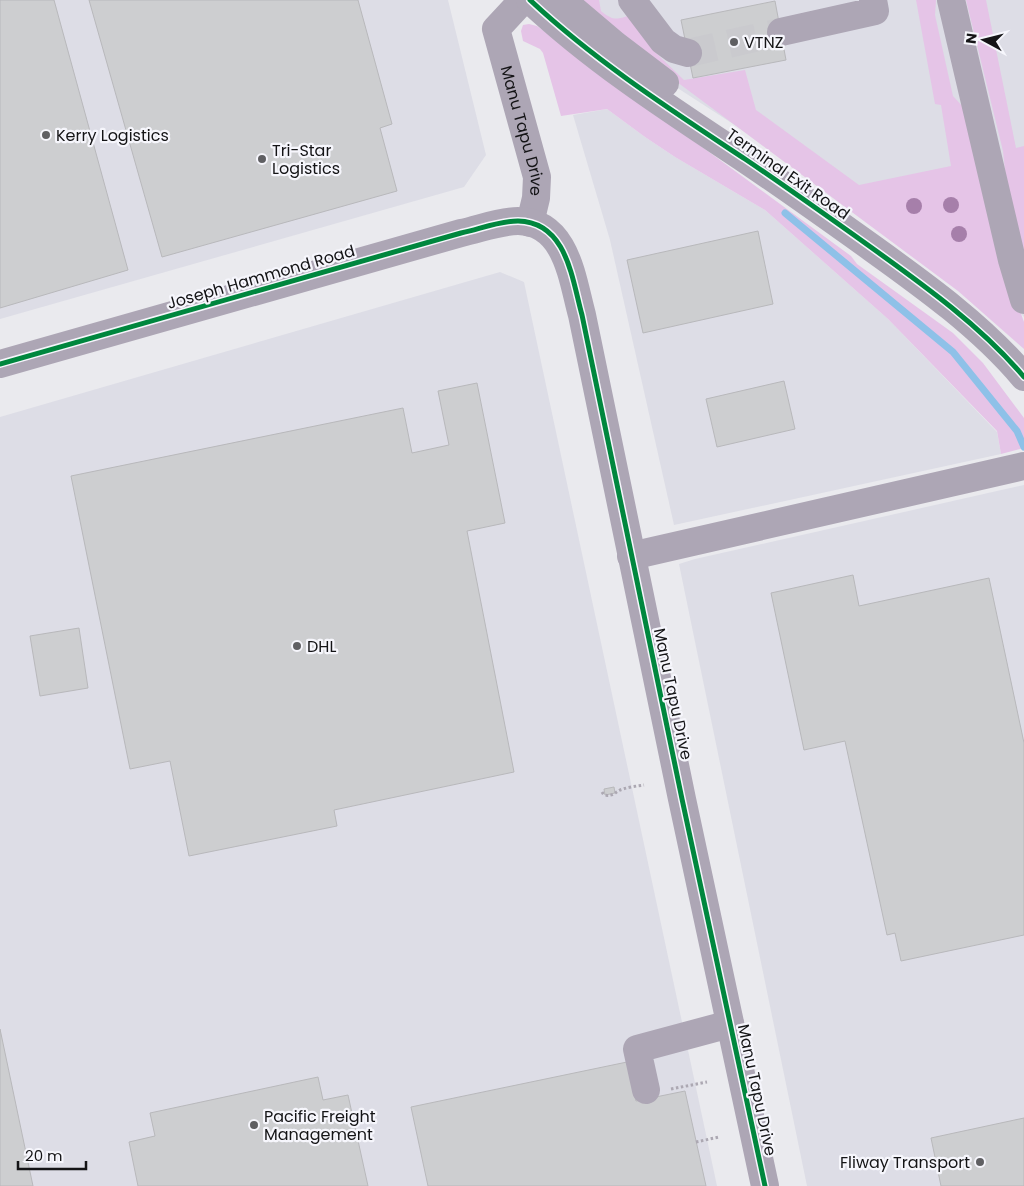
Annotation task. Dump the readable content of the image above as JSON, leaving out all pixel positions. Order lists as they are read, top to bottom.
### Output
{
  "streets": {
    "street": ["Manu Tapu Drive", "Terminal Exit Road", "Joseph Hammond Road"]
  },
  "crossings": [
    ["Manu Tapu Drive", "Joseph Hammond Road"]
  ],
  "places": [
    "VTNZ",
    "Kerry Logistics",
    "Tri-Star Logistics",
    "DHL",
    "Pacific Freight Management",
    "Fliway Transport"
  ],
  "scale_bar": "20 m",
  "north": "left"
}
